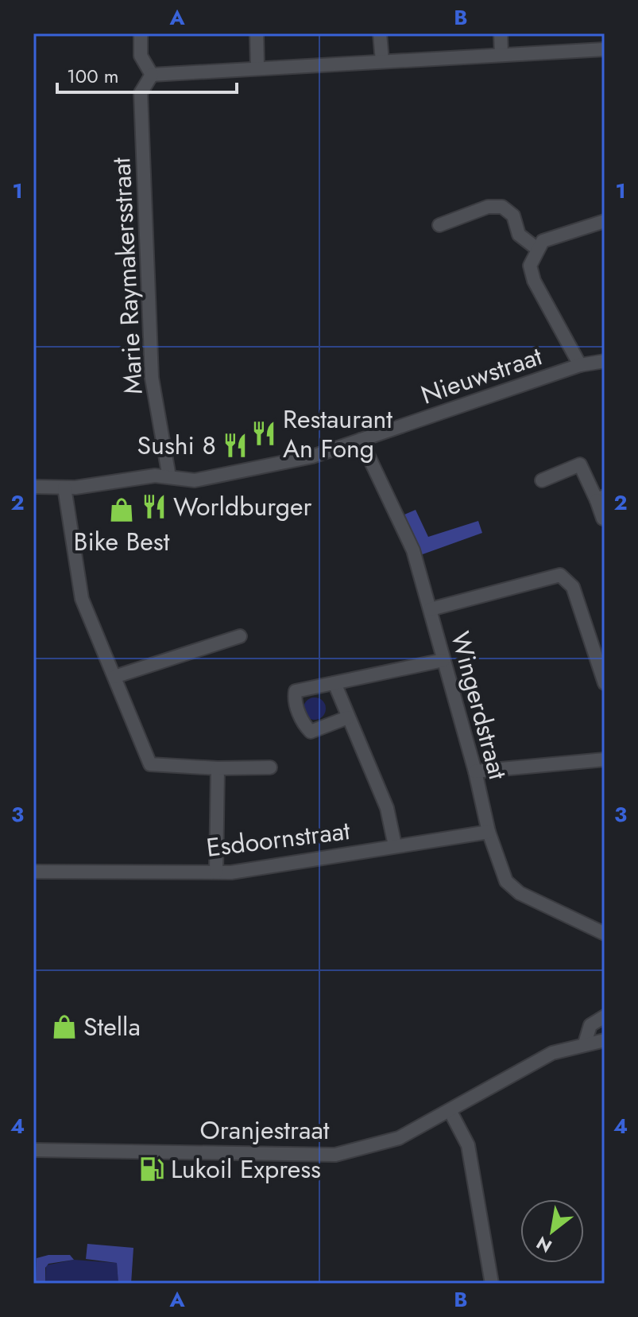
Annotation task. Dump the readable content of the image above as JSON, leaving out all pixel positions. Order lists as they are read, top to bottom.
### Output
{
  "streets": {
    "street": [
      "Marie Raymakersstraat",
      "Nieuwstraat",
      "Wingerdstraat",
      "Esdoornstraat",
      "Oranjestraat"
    ]
  },
  "crossings": [
    ["Marie Raymakersstraat", "Nieuwstraat"],
    ["Nieuwstraat", "Wingerdstraat"],
    ["Wingerdstraat", "Esdoornstraat"]
  ],
  "places": {
    "restaurant": ["Restaurant An Fong", "Sushi 8", "Worldburger"],
    "shop": ["Bike Best", "Stella"],
    "fuel station": ["Lukoil Express"]
  },
  "scale_bar": "100 m",
  "north": "bottom left",
  "grid": {
    "columns": ["A", "B"],
    "rows": [
      "1",
      "2",
      "3",
      "4"
    ]
  }
}
